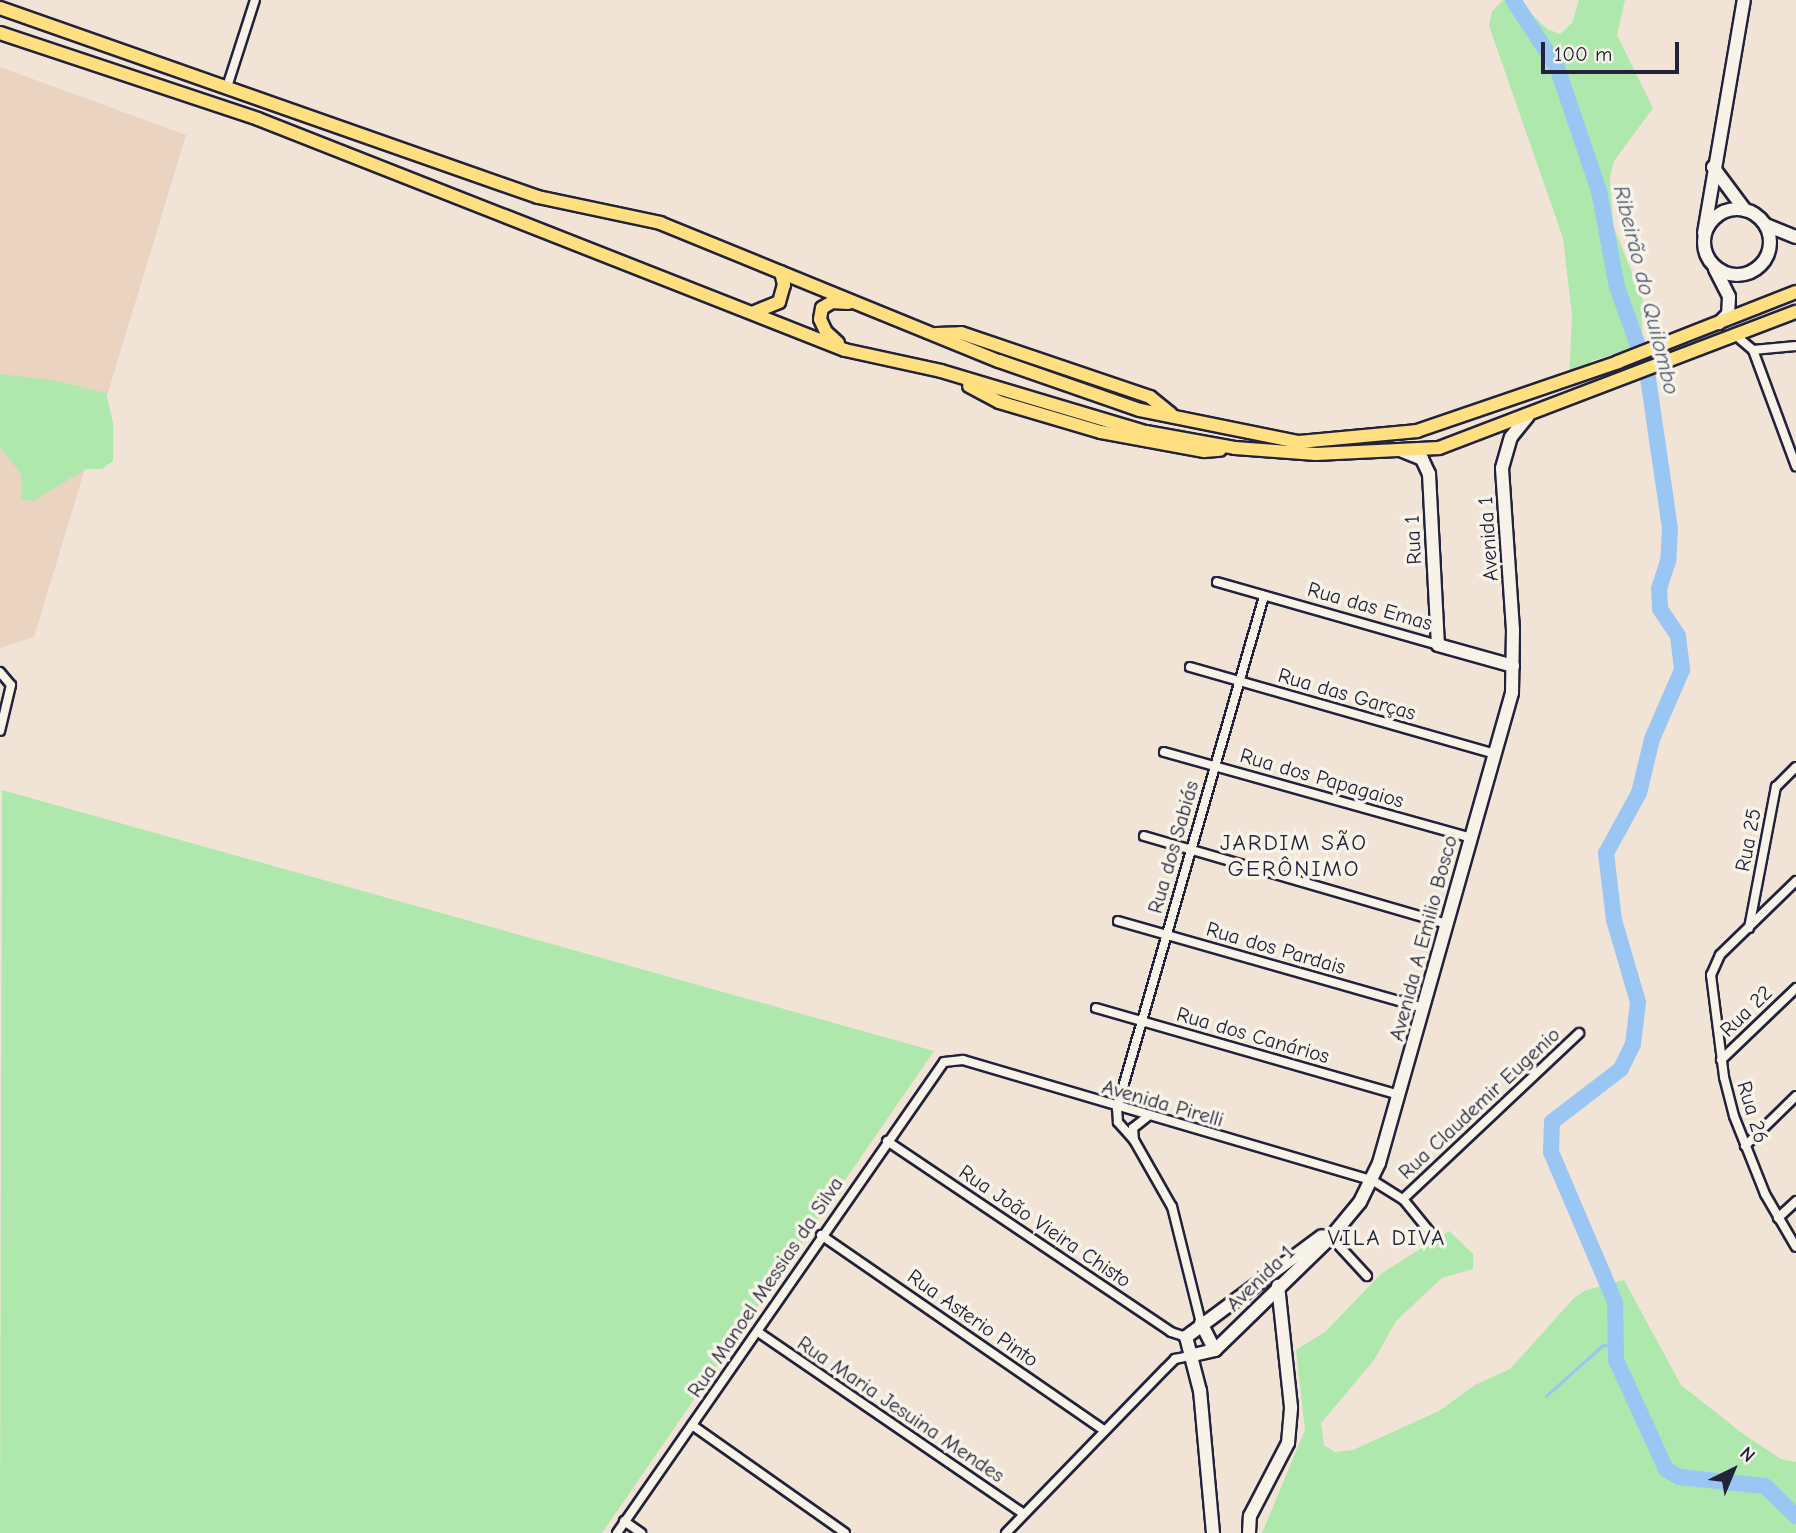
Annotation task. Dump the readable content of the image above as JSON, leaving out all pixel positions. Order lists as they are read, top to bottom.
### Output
{
  "streets": {
    "main road": [
      "Avenida 1",
      "Rua 1",
      "Rua das Emas",
      "Avenida A Emilio Bosco"
    ],
    "street": [
      "Rua das Garças",
      "Rua dos Papagaios",
      "Rua 25",
      "Rua dos Sabiás",
      "Rua dos Pardais",
      "Rua 22",
      "Rua dos Canários",
      "Avenida Pirelli",
      "Rua Claudemir Eugenio",
      "Rua 26",
      "Rua João Vieira Chisto",
      "Rua Manoel Messias da Silva",
      "Rua Asterio Pinto",
      "Rua Maria Jesuina Mendes"
    ]
  },
  "crossings": [
    ["Avenida 1", "Rua das Emas"],
    ["Avenida 1", "Avenida A Emilio Bosco"],
    ["Rua 1", "Rua das Emas"],
    ["Rua das Emas", "Rua dos Sabiás"],
    ["Rua das Emas", "Avenida A Emilio Bosco"],
    ["Rua das Garças", "Rua dos Sabiás"],
    ["Rua das Garças", "Avenida A Emilio Bosco"],
    ["Rua dos Papagaios", "Rua dos Sabiás"],
    ["Rua dos Papagaios", "Avenida A Emilio Bosco"],
    ["Rua 25", "Rua 26"],
    ["Rua dos Sabiás", "Rua dos Pardais"],
    ["Rua dos Sabiás", "Rua dos Canários"],
    ["Rua dos Sabiás", "Avenida Pirelli"],
    ["Avenida A Emilio Bosco", "Rua dos Pardais"],
    ["Avenida A Emilio Bosco", "Rua dos Canários"],
    ["Avenida A Emilio Bosco", "Avenida Pirelli"],
    ["Rua 22", "Rua 26"],
    ["Avenida Pirelli", "Rua Claudemir Eugenio"],
    ["Avenida Pirelli", "Rua Manoel Messias da Silva"],
    ["Rua João Vieira Chisto", "Rua Manoel Messias da Silva"],
    ["Rua Manoel Messias da Silva", "Rua Asterio Pinto"],
    ["Rua Manoel Messias da Silva", "Rua Maria Jesuina Mendes"]
  ],
  "districts": ["JARDIM SÃO GERÔNIMO", "VILA DIVA"],
  "water": ["Ribeirão do Quilombo"],
  "scale_bar": "100 m",
  "north": "top right"
}
